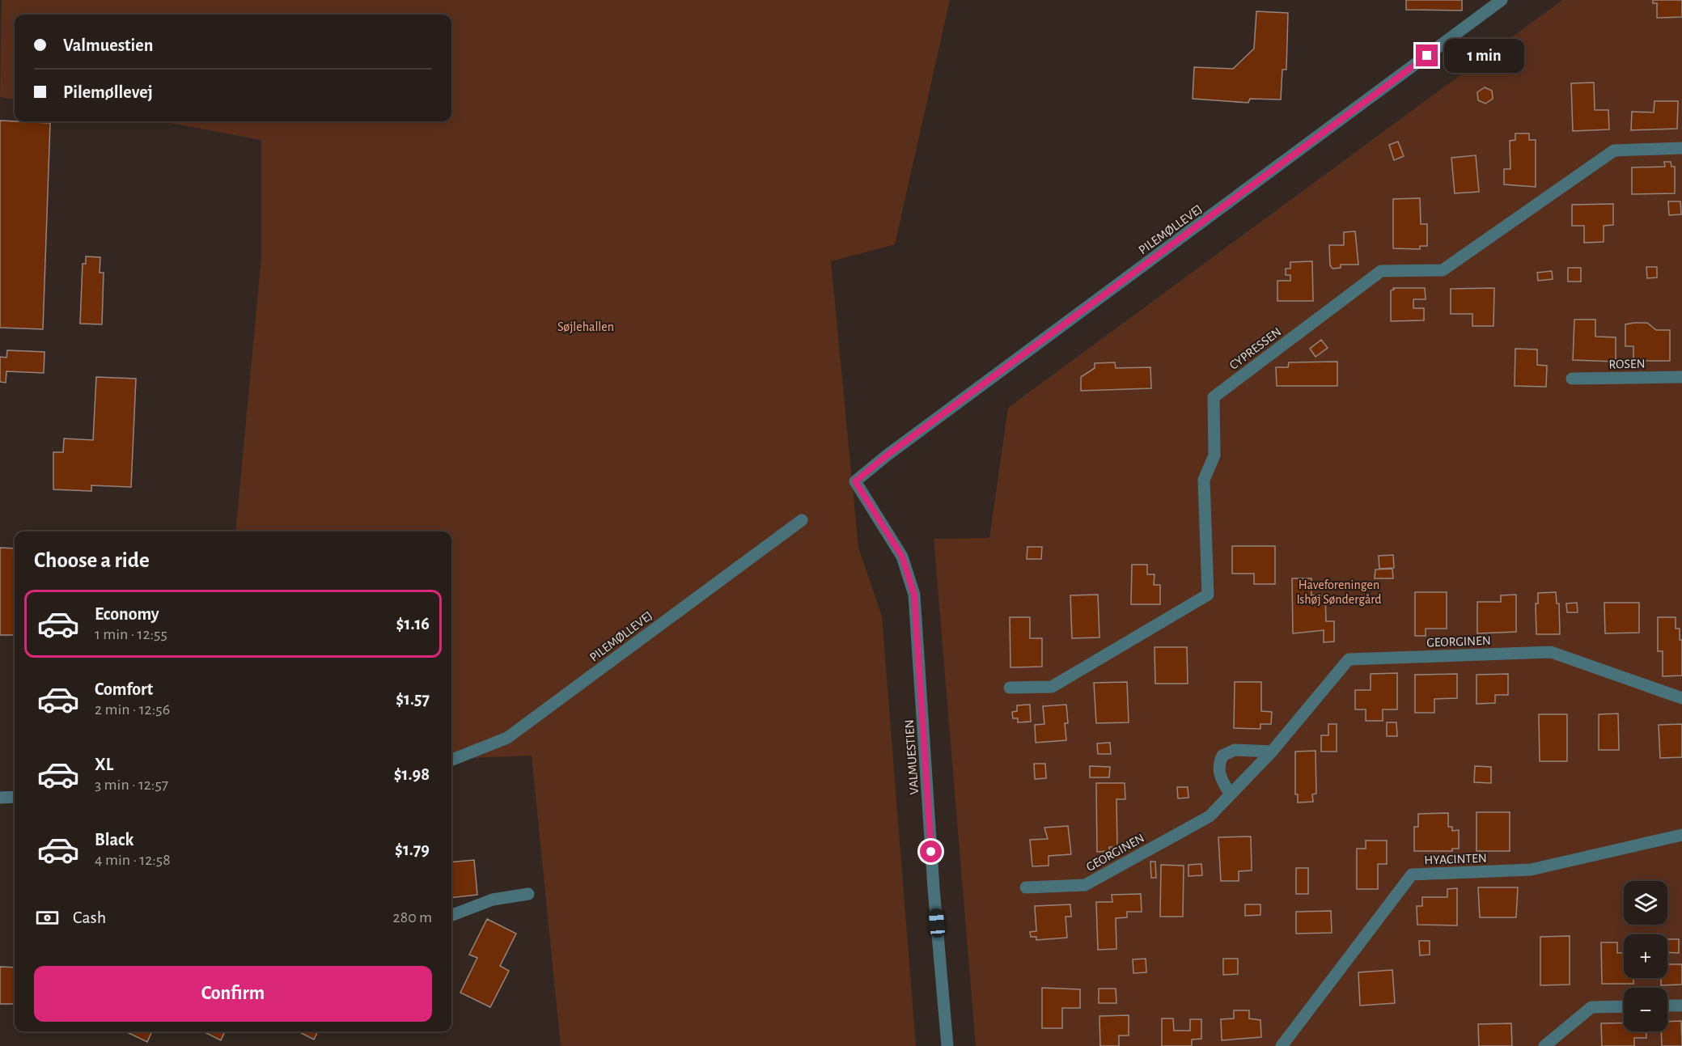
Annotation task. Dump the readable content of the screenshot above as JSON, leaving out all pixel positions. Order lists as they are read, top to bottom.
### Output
{
  "streets": {
    "street": [
      "PILEMØLLEVEJ",
      "CYPRESSEN",
      "ROSEN",
      "GEORGINEN",
      "VALMUESTIEN",
      "HYACINTEN"
    ]
  },
  "crossings": [
    ["PILEMØLLEVEJ", "VALMUESTIEN"]
  ],
  "parks": ["Søjlehallen", "Haveforeningen Ishøj Søndergård"],
  "page": {
    "banner": ["Valmuestien", "Pilemøllevej"],
    "bubble": "1 min",
    "heading": "Choose a ride",
    "list": [
      {
        "name": "Economy",
        "note": "1 min · 12:55",
        "value": "$1.16"
      },
      {
        "name": "Comfort",
        "note": "2 min · 12:56",
        "value": "$1.57"
      },
      {
        "name": "XL",
        "note": "3 min · 12:57",
        "value": "$1.98"
      },
      {
        "name": "Black",
        "note": "4 min · 12:58",
        "value": "$1.79"
      }
    ],
    "map_buttons": ["+", "−"],
    "pay": ["Cash", "280 m"],
    "buttons": "Confirm"
  }
}
